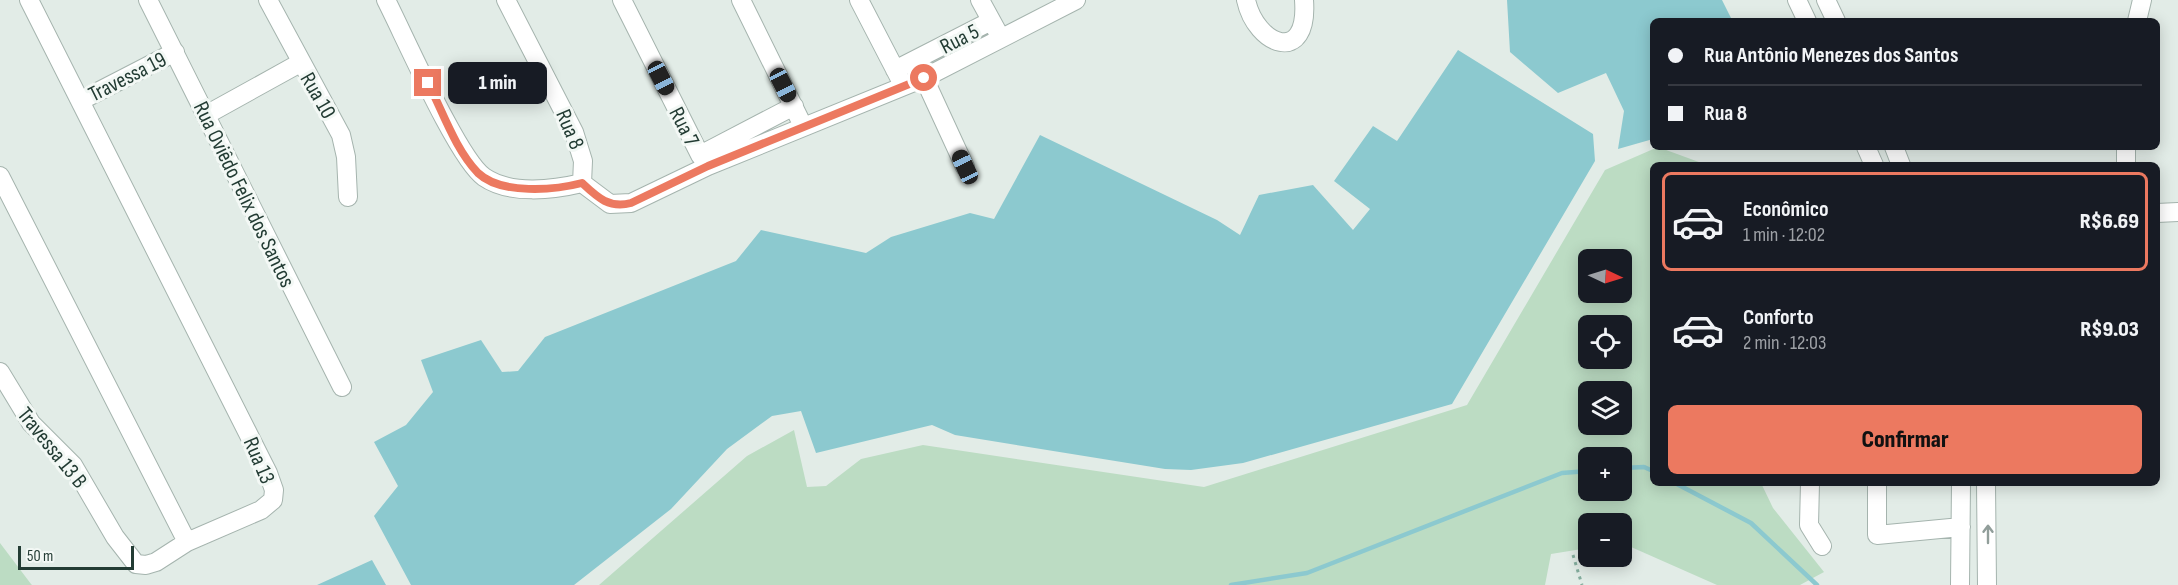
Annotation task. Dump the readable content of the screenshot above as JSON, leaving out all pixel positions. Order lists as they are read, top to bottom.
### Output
{
  "streets": {
    "street": [
      "Rua 5",
      "Travessa 19",
      "Rua 10",
      "Rua 7",
      "Rua 8",
      "Rua Oviêdo Felix dos Santos",
      "Travessa 13 B",
      "Rua 13"
    ]
  },
  "crossings": [
    ["Travessa 19", "Rua Oviêdo Felix dos Santos"],
    ["Travessa 19", "Rua 13"],
    ["Travessa 13 B", "Rua 13"]
  ],
  "scale_bar": "50 m",
  "north": "right",
  "page": {
    "banner": ["Rua Antônio Menezes dos Santos", "Rua 8"],
    "bubble": "1 min",
    "list": [
      {
        "name": "Econômico",
        "note": "1 min · 12:02",
        "value": "R$6.69"
      },
      {
        "name": "Conforto",
        "note": "2 min · 12:03",
        "value": "R$9.03"
      }
    ],
    "map_buttons": ["+", "−"],
    "buttons": "Confirmar",
    "scale": "50 m"
  }
}
